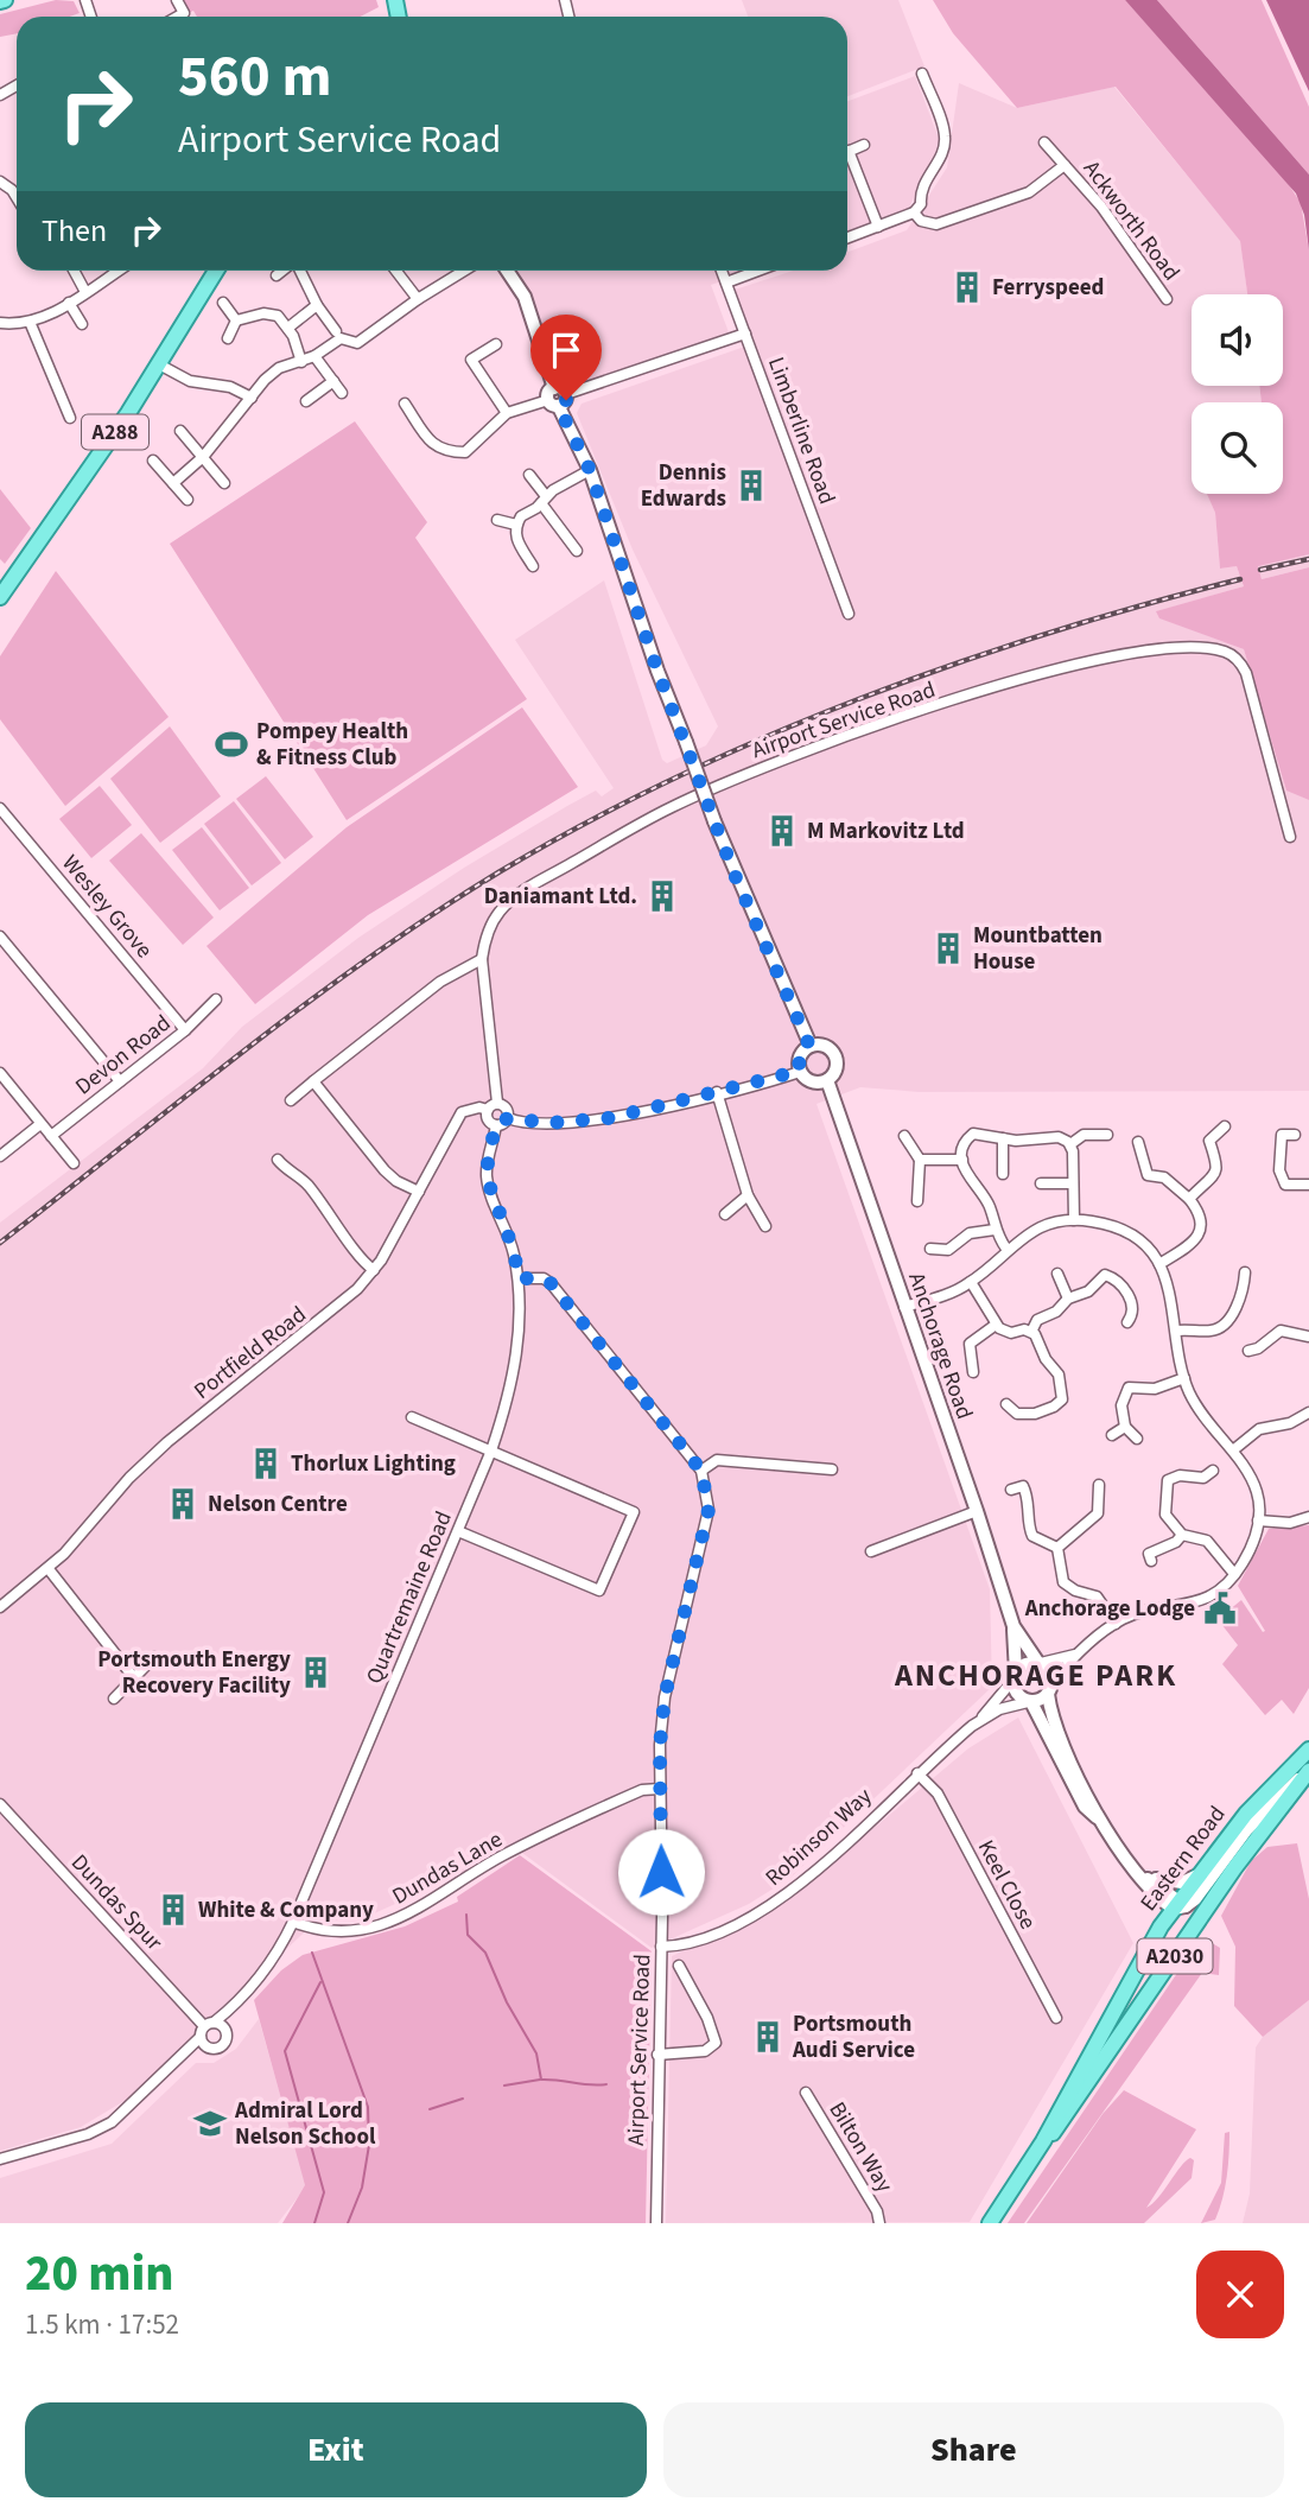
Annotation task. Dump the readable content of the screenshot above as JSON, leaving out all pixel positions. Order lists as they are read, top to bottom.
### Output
{
  "streets": {
    "main road": ["A288", "Eastern Road", "A2030"],
    "street": [
      "Ackworth Road",
      "Limberline Road",
      "Airport Service Road",
      "Wesley Grove",
      "Devon Road",
      "Anchorage Road",
      "Portfield Road",
      "Quartremaine Road",
      "Robinson Way",
      "Dundas Lane",
      "Keel Close",
      "Dundas Spur",
      "Bilton Way"
    ]
  },
  "crossings": [
    ["Airport Service Road", "Portfield Road"],
    ["Airport Service Road", "Quartremaine Road"],
    ["Airport Service Road", "Robinson Way"],
    ["Airport Service Road", "Dundas Lane"],
    ["Wesley Grove", "Devon Road"],
    ["Anchorage Road", "Robinson Way"],
    ["Quartremaine Road", "Dundas Lane"],
    ["Robinson Way", "Keel Close"]
  ],
  "districts": ["ANCHORAGE PARK"],
  "places": {
    "building": [
      "Ferryspeed",
      "Dennis Edwards",
      "M Markovitz Ltd",
      "Daniamant Ltd.",
      "Mountbatten House",
      "Thorlux Lighting",
      "Nelson Centre",
      "Portsmouth Energy Recovery Facility",
      "White & Company",
      "Portsmouth Audi Service"
    ],
    "sports": ["Pompey Health & Fitness Club"],
    "public building": ["Anchorage Lodge"],
    "school or university": ["Admiral Lord Nelson School"]
  },
  "page": {
    "turn": ["560 m", "Airport Service Road"],
    "then": "Then",
    "heading": ["20 min", "1.5 km · 17:52"],
    "buttons": ["Exit", "Share"]
  }
}
